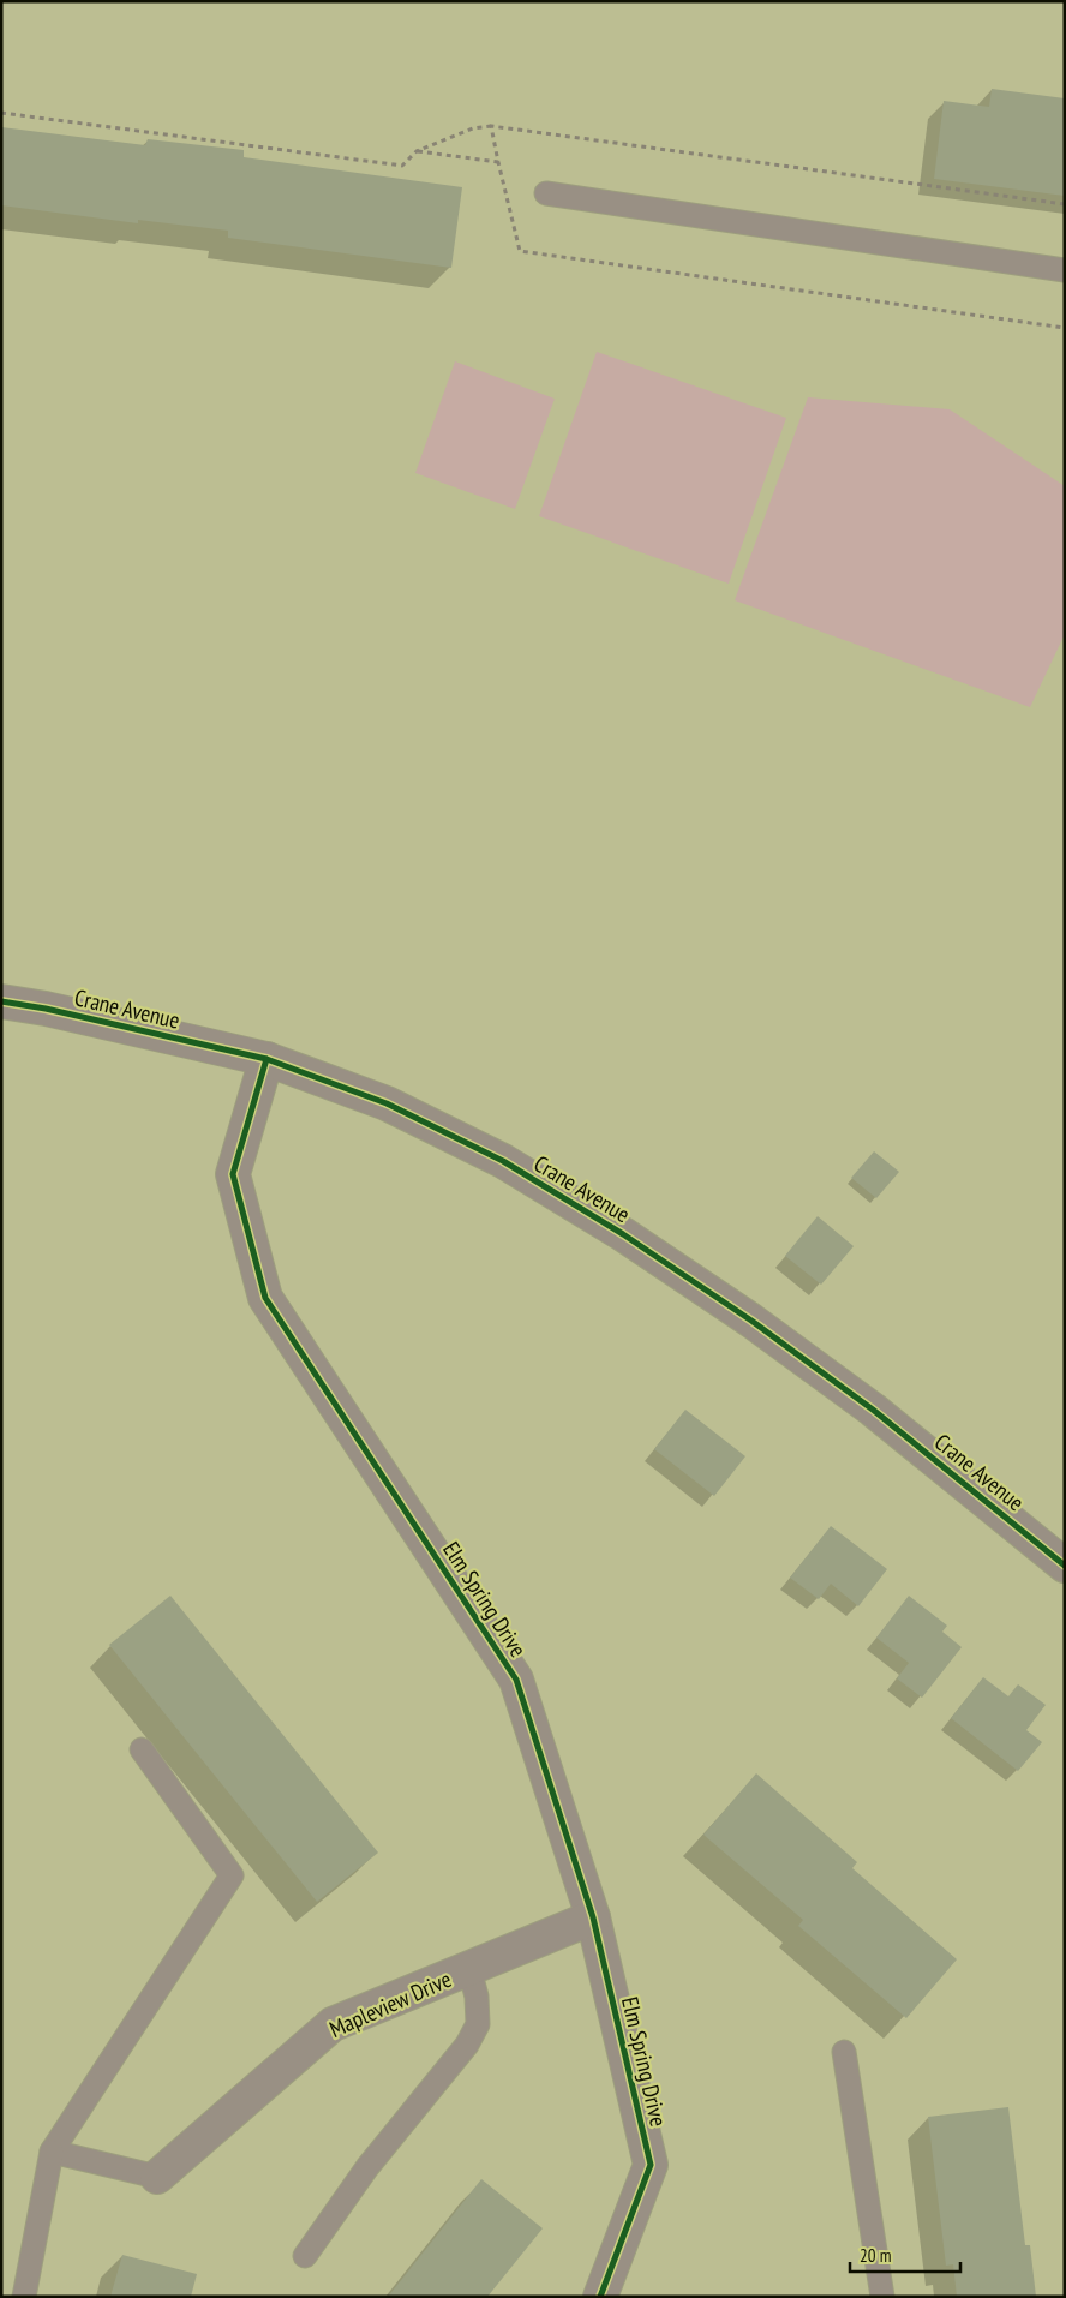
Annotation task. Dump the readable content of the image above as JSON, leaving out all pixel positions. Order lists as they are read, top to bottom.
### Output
{
  "streets": {
    "street": ["Crane Avenue", "Elm Spring Drive", "Mapleview Drive"]
  },
  "crossings": [
    ["Crane Avenue", "Elm Spring Drive"],
    ["Elm Spring Drive", "Mapleview Drive"]
  ],
  "scale_bar": "20 m"
}
